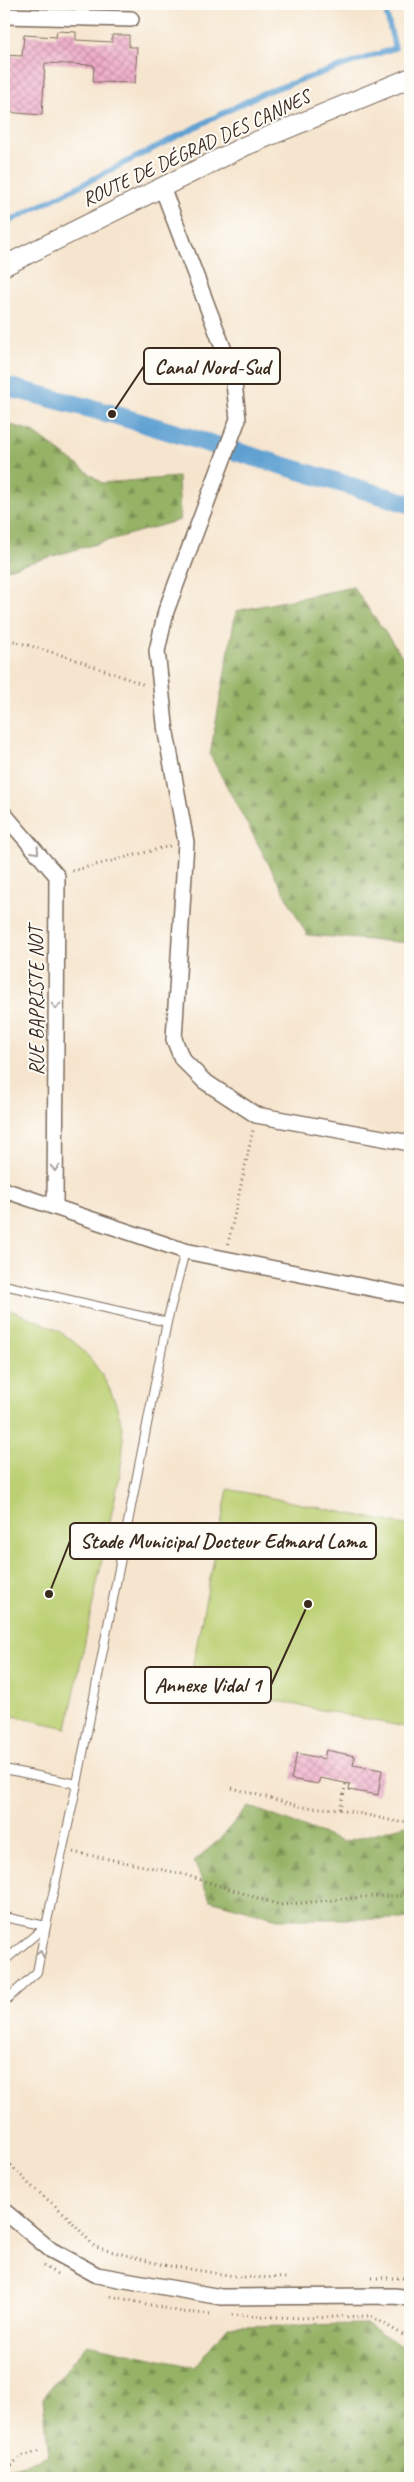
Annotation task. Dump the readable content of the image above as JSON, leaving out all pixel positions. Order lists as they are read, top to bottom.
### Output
{
  "streets": {
    "street": ["ROUTE DE DÉGRAD DES CANNES", "RUE BAPRISTE NOT"]
  },
  "one_way": ["RUE BAPRISTE NOT"],
  "places": ["Canal Nord-Sud", "Stade Municipal Docteur Edmard Lama", "Annexe Vidal 1"]
}
